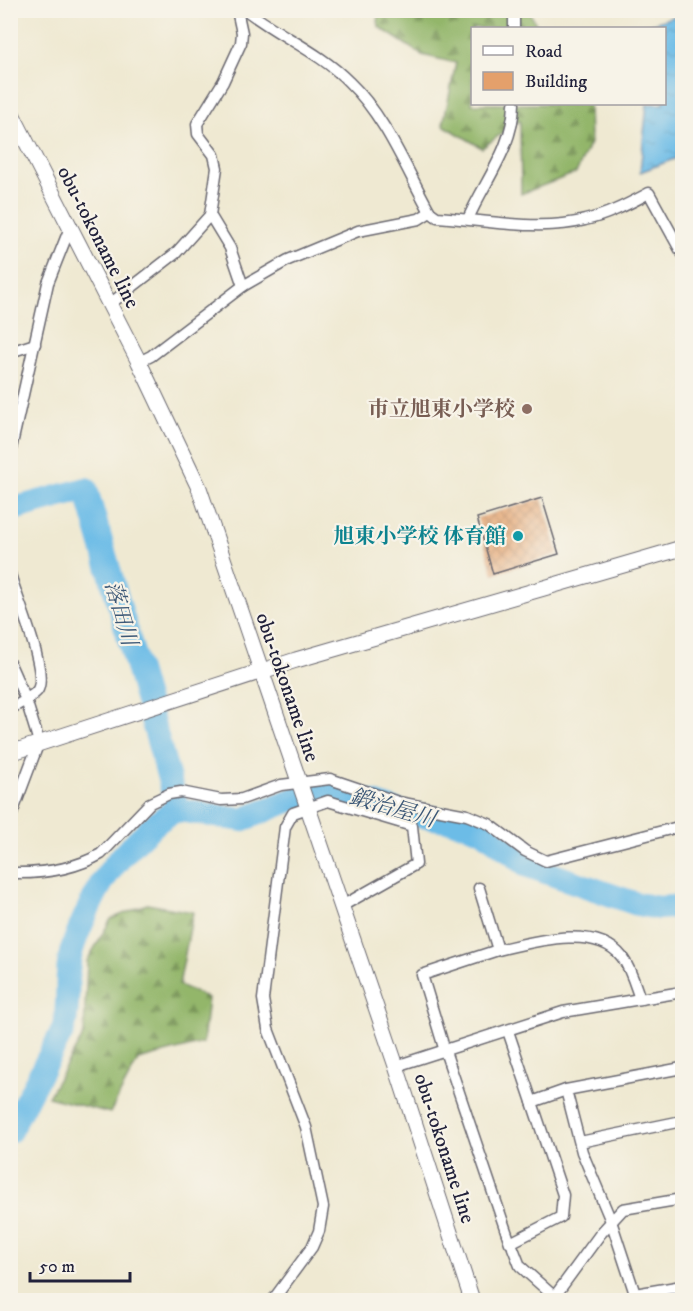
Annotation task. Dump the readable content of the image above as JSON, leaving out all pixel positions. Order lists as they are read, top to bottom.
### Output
{
  "streets": {
    "main road": ["obu-tokoname line"]
  },
  "water": ["落田川", "鍛治屋川"],
  "places": ["市立旭東小学校", "旭東小学校 体育館"],
  "legend": ["Road", "Building"],
  "scale_bar": "50 m"
}
